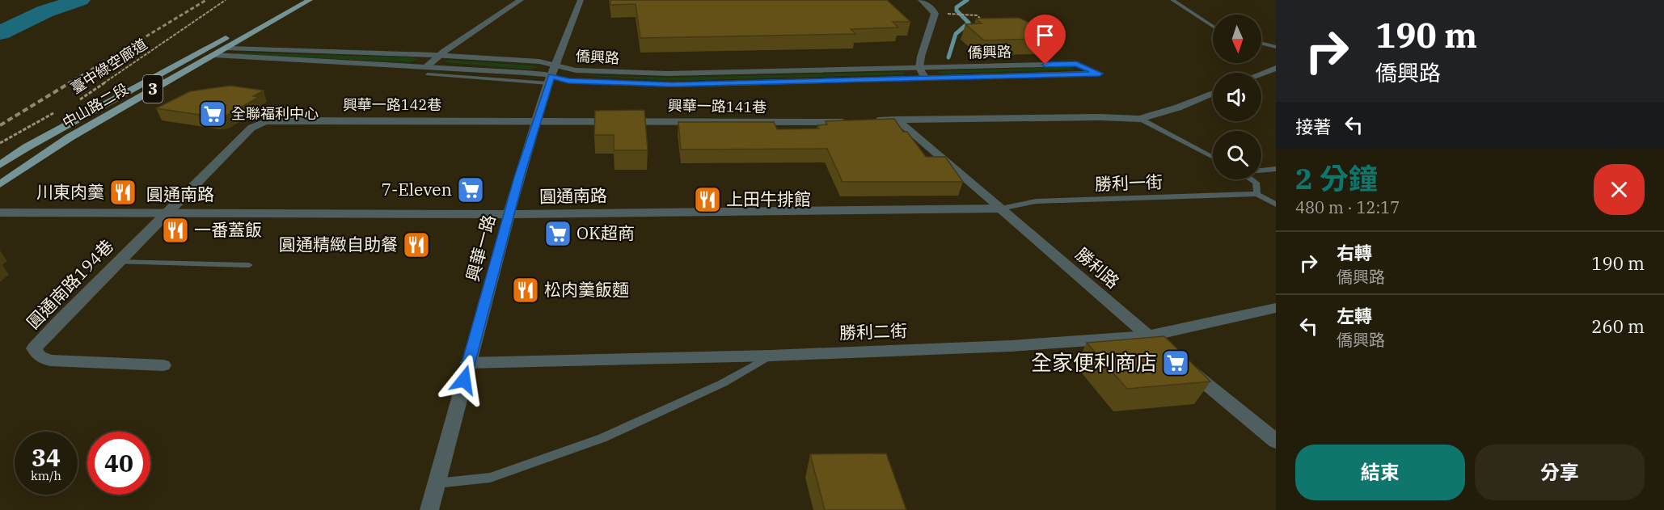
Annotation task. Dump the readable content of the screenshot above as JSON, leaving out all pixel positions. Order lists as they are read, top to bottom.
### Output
{
  "streets": {
    "main road": ["3", "中山路二段"],
    "street": [
      "僑興路",
      "興華一路142巷",
      "興華一路141巷",
      "圓通南路",
      "興華一路",
      "勝利路",
      "圓通南路194巷",
      "勝利二街"
    ],
    "lane": ["勝利一街"],
    "path": ["臺中綠空廊道"]
  },
  "crossings": [
    ["僑興路", "中山路二段"],
    ["僑興路", "興華一路"],
    ["興華一路142巷", "興華一路141巷"],
    ["興華一路142巷", "圓通南路"],
    ["興華一路142巷", "興華一路"],
    ["興華一路142巷", "圓通南路194巷"],
    ["興華一路141巷", "興華一路"],
    ["勝利一街", "圓通南路"],
    ["勝利一街", "勝利路"],
    ["圓通南路", "興華一路"],
    ["圓通南路", "勝利路"],
    ["圓通南路", "圓通南路194巷"],
    ["興華一路", "勝利二街"],
    ["勝利路", "勝利二街"]
  ],
  "places": {
    "supermarket": [
      "全聯福利中心",
      "7-Eleven",
      "OK超商",
      "全家便利商店"
    ],
    "restaurant": [
      "川東肉羹",
      "上田牛排館",
      "一番蓋飯",
      "圓通精緻自助餐",
      "松肉羹飯麵"
    ]
  },
  "north": "bottom",
  "page": {
    "turn": ["190 m", "僑興路"],
    "then": "接著",
    "heading": ["2 分鐘", "480 m · 12:17"],
    "list": [
      {
        "name": "右轉",
        "note": "僑興路",
        "value": "190 m"
      },
      {
        "name": "左轉",
        "note": "僑興路",
        "value": "260 m"
      }
    ],
    "speed": "34 km/h",
    "limit": "40",
    "buttons": ["結束", "分享"]
  }
}
